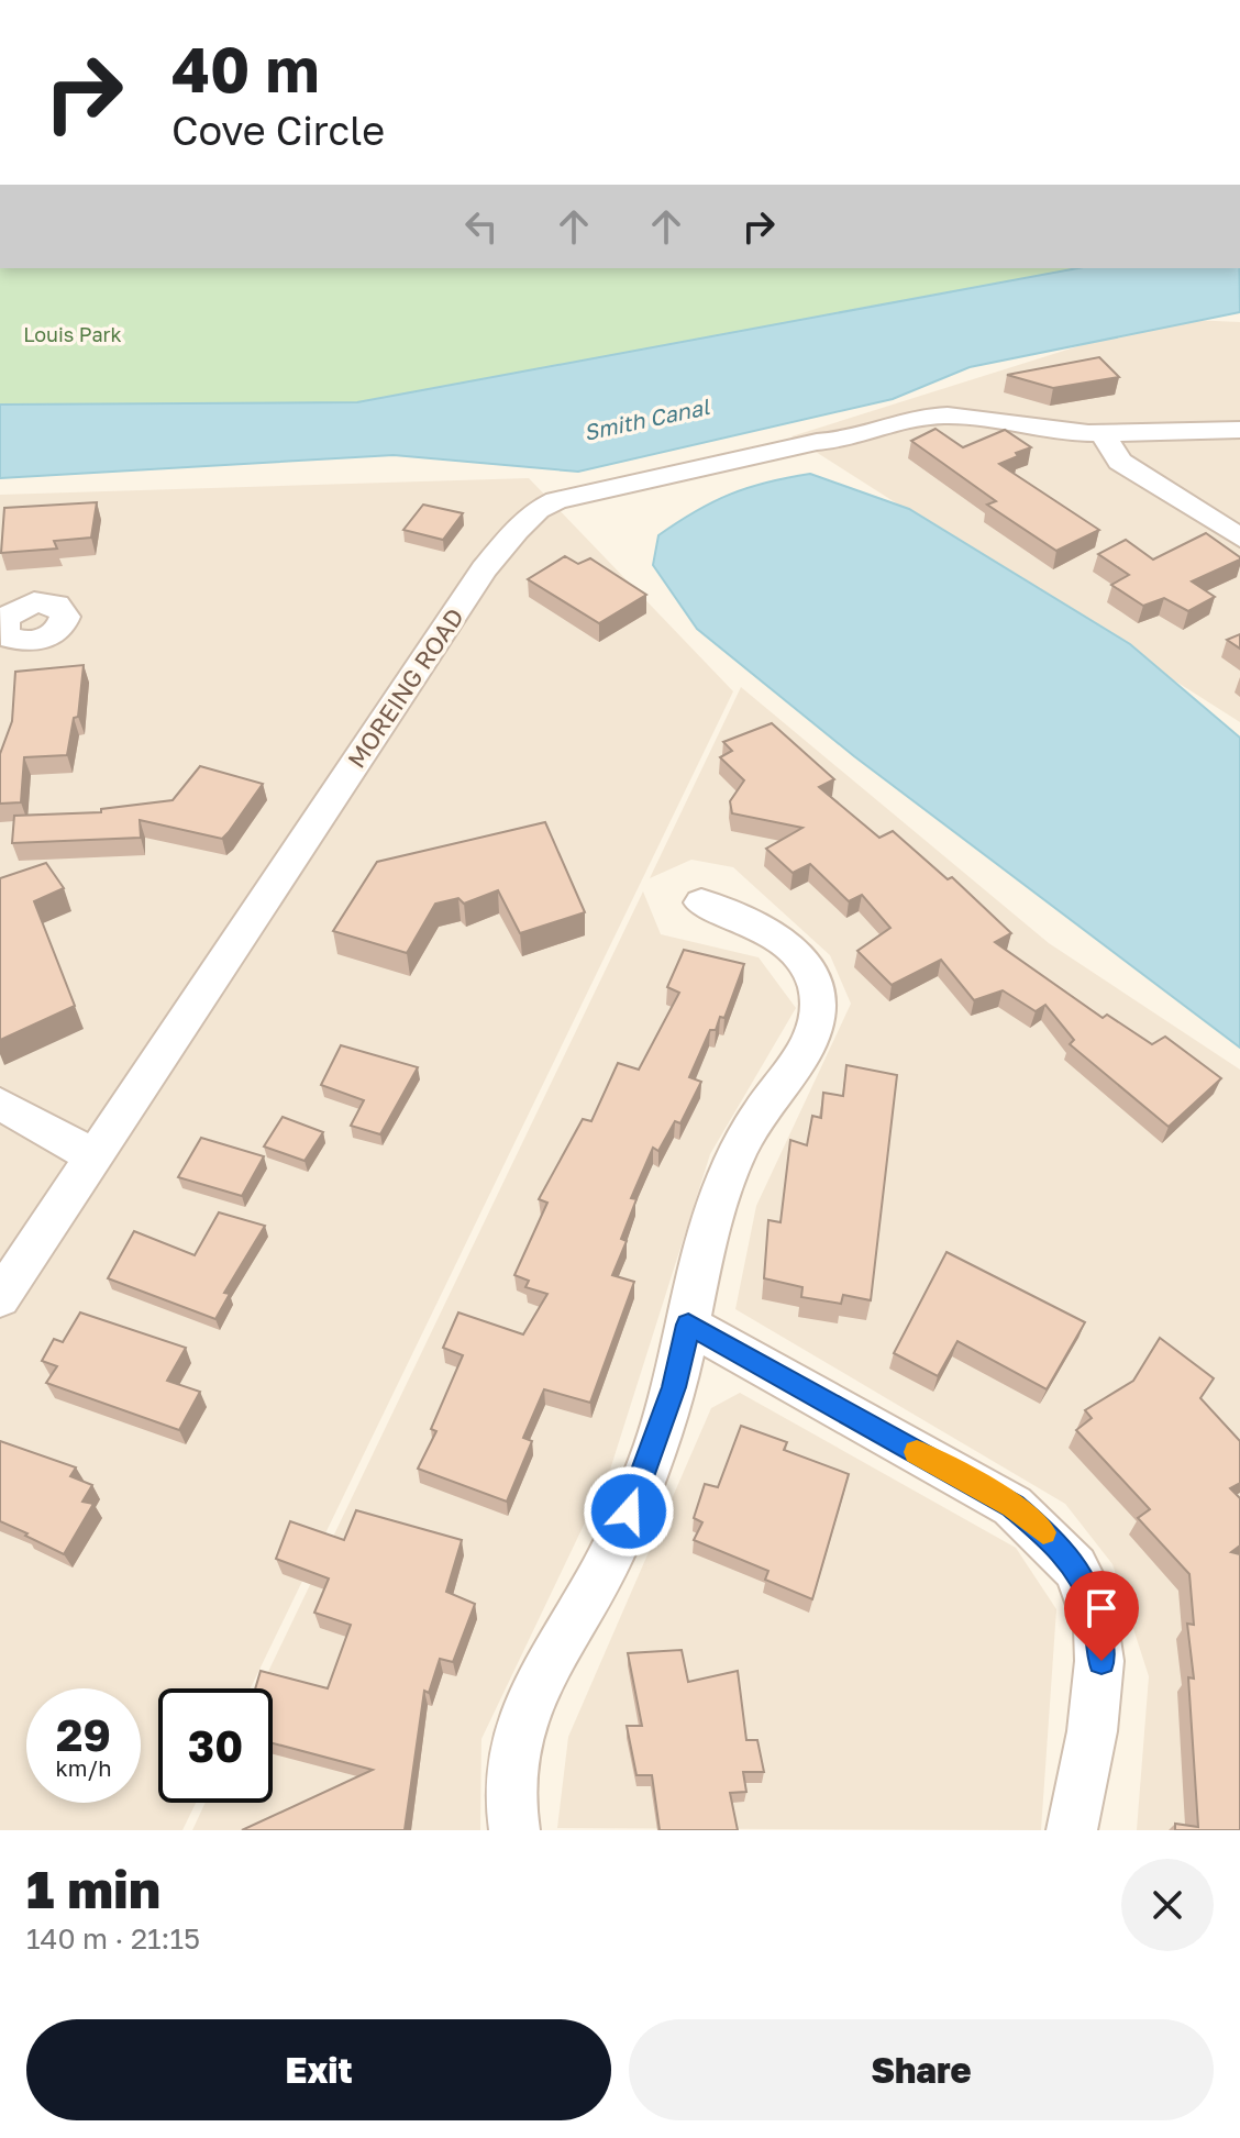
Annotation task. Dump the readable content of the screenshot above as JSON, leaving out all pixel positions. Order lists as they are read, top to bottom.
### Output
{
  "streets": {
    "street": ["MOREING ROAD"]
  },
  "water": ["Smith Canal"],
  "parks": ["Louis Park"],
  "page": {
    "turn": ["40 m", "Cove Circle"],
    "speed": "29 km/h",
    "limit": "30",
    "heading": ["1 min", "140 m · 21:15"],
    "buttons": ["Exit", "Share"]
  }
}
